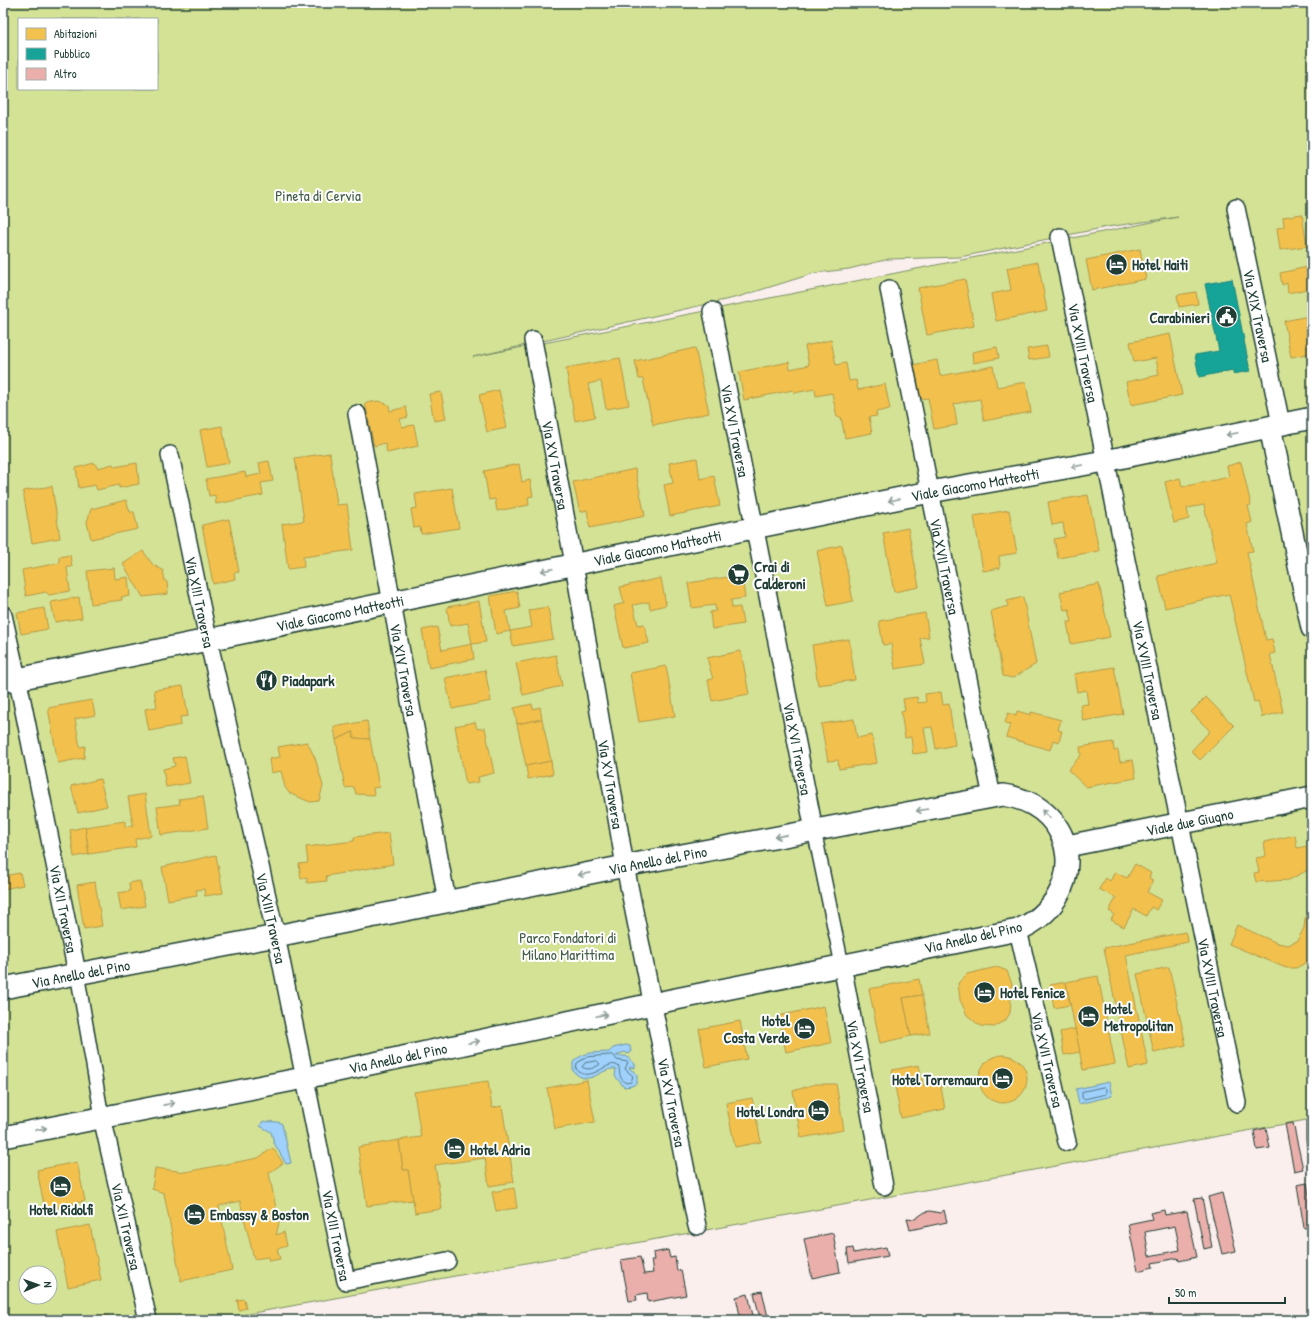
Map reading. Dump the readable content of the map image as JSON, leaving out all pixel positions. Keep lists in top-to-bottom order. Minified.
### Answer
{"streets":{"street":["Via XIX Traversa","Via XVIII Traversa","Via XVI Traversa","Via XV Traversa","Viale Giacomo Matteotti","Via XVII Traversa","Via XIII Traversa","Via XIV Traversa","Viale due Giugno","Via Anello del Pino","Via XII Traversa"]},"crossings":[["Via XIX Traversa","Viale Giacomo Matteotti"],["Via XVIII Traversa","Viale Giacomo Matteotti"],["Via XVIII Traversa","Viale due Giugno"],["Via XVI Traversa","Viale Giacomo Matteotti"],["Via XVI Traversa","Via Anello del Pino"],["Via XV Traversa","Viale Giacomo Matteotti"],["Via XV Traversa","Via Anello del Pino"],["Viale Giacomo Matteotti","Via XVII Traversa"],["Viale Giacomo Matteotti","Via XIII Traversa"],["Viale Giacomo Matteotti","Via XIV Traversa"],["Viale Giacomo Matteotti","Via XII Traversa"],["Via XVII Traversa","Via Anello del Pino"],["Via XIII Traversa","Via Anello del Pino"],["Via XIV Traversa","Via Anello del Pino"],["Viale due Giugno","Via Anello del Pino"],["Via Anello del Pino","Via XII Traversa"]],"one_way":["Viale Giacomo Matteotti"],"parks":["Pineta di Cervia","Parco Fondatori di Milano Marittima"],"places":{"hotel":["Hotel Haiti","Hotel Fenice","Hotel Metropolitan","Hotel Costa Verde","Hotel Torremaura","Hotel Londra","Hotel Adria","Hotel Ridolfi","Embassy & Boston"],"public building":["Carabinieri"],"supermarket":["Crai di Calderoni"],"restaurant":["Piadapark"]},"legend":["Abitazioni","Pubblico","Altro"],"scale_bar":"50 m","north":"right"}
